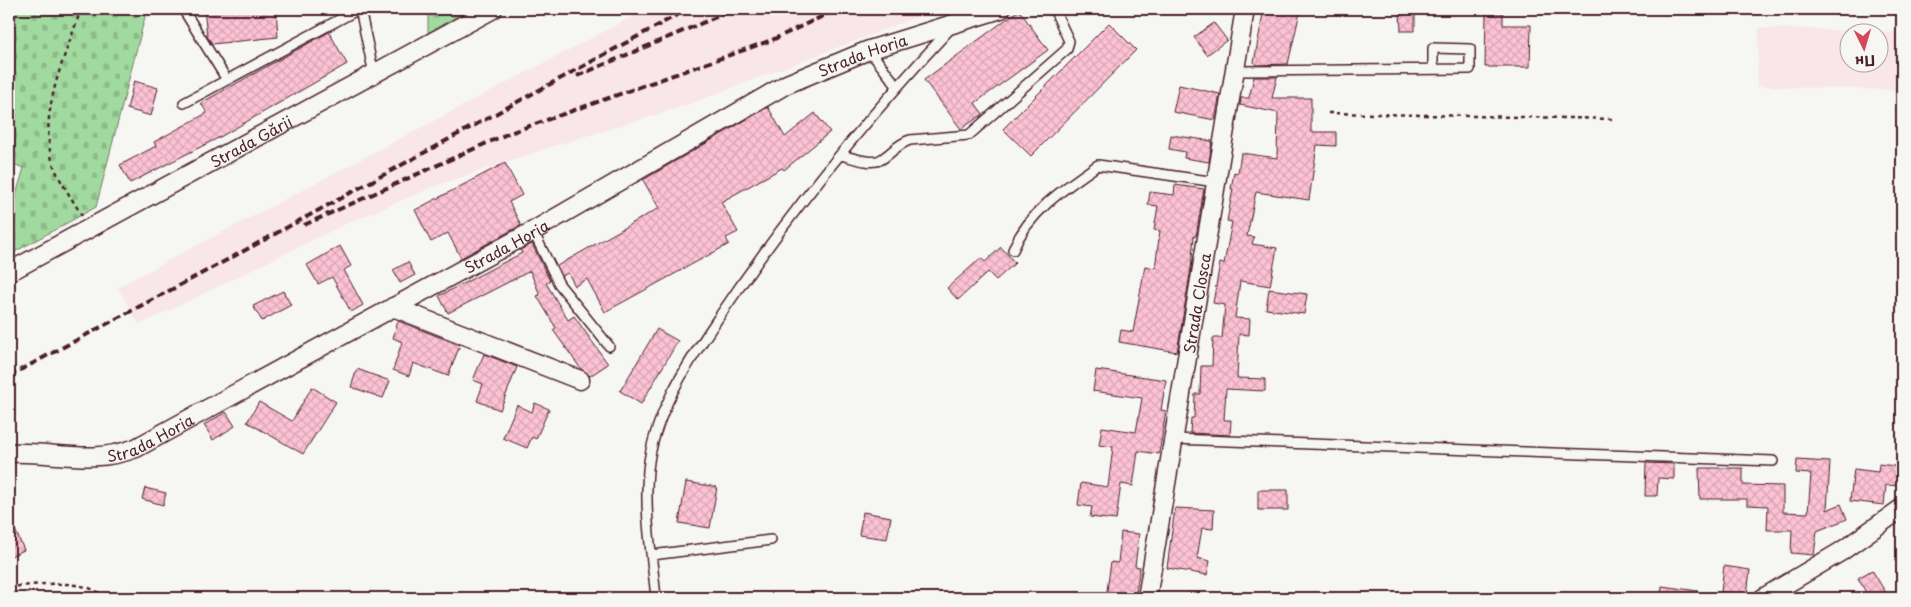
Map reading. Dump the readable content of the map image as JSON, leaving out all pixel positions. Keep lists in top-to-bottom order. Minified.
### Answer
{"streets":{"street":["Strada Horia","Strada Gării","Strada Cloșca"]},"north":"bottom"}
